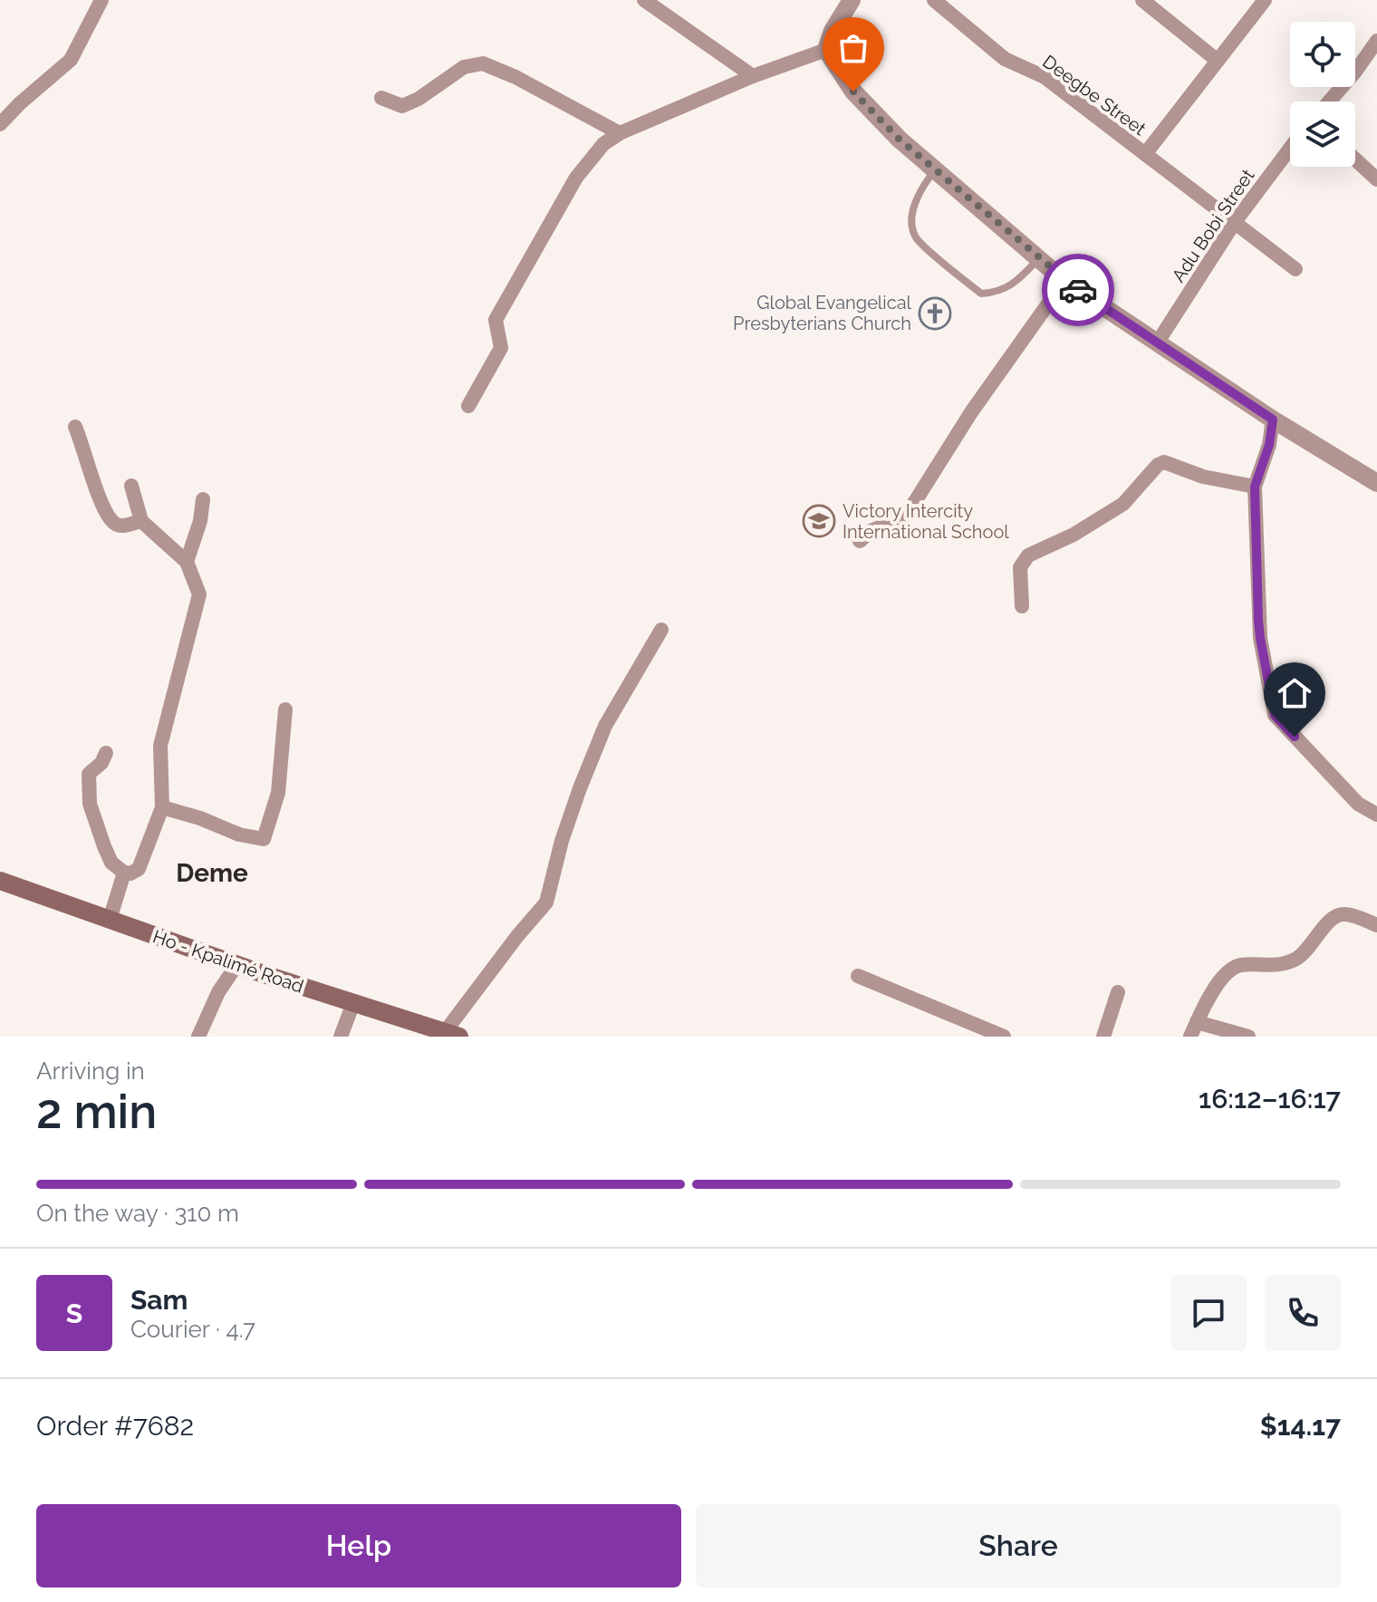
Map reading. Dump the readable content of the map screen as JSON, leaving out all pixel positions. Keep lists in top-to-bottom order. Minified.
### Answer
{"streets":{"main road":["Ho - Kpalimé Road"],"street":["Deegbe Street","Adu Bobi Street"]},"crossings":[["Deegbe Street","Adu Bobi Street"]],"districts":["Deme"],"places":{"church":["Global Evangelical Presbyterians Church"],"school or university":["Victory Intercity International School"]},"page":{"heading":["2 min","Arriving in","16:12–16:17"],"panel":["Sam","Courier · 4.7","Order #7682","$14.17"],"bar":"On the way · 310 m","round":"S","buttons":["Help","Share"]}}
